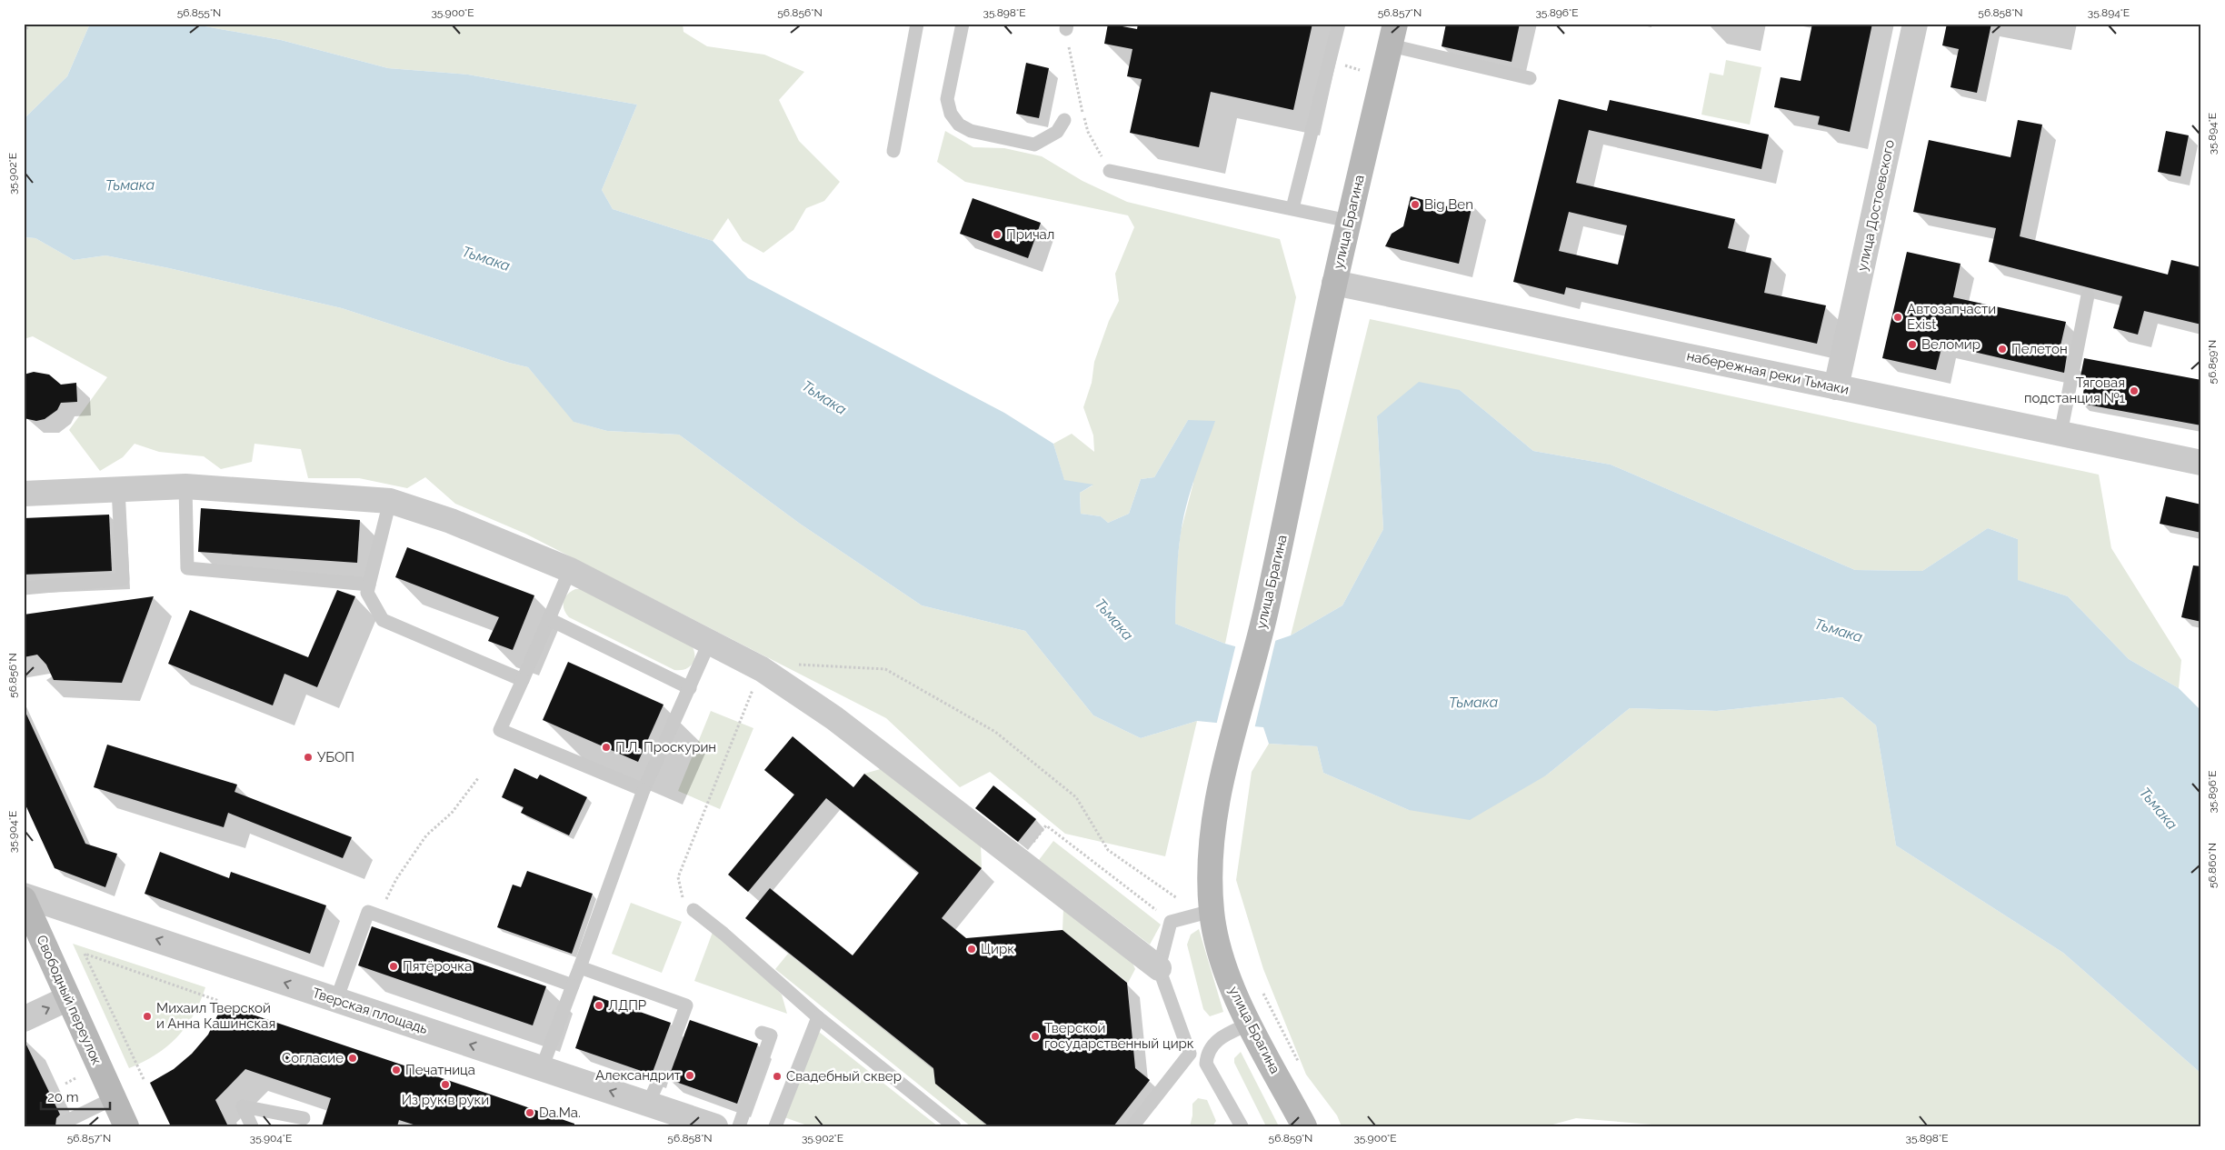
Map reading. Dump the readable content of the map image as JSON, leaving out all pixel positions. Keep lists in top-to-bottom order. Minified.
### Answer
{"streets":{"street":["улица Достоевского","улица Брагина","набережная реки Тьмаки","Свободный переулок","Тверская площадь"]},"crossings":[["улица Достоевского","набережная реки Тьмаки"],["улица Брагина","набережная реки Тьмаки"]],"one_way":["Тверская площадь"],"water":["Тьмака"],"places":["Big Ben","Причал","Автозапчасти Exist","Веломир","Пелетон","Тяговая подстанция №1","П.Л. Проскурин","УБОП","Цирк","Пятёрочка","ЛДПР","Михаил Тверской и Анна Кашинская","Тверской государственный цирк","Согласие","Печатница","Александрит","Свадебный сквер","Из рук в руки","Da.Ma."],"scale_bar":"20 m","coordinates":["56.855°N","35.900°E","56.856°N","35.898°E","56.857°N","35.896°E","56.858°N","35.894°E","35.902°E","56.859°N","35.904°E","56.860°N"]}
